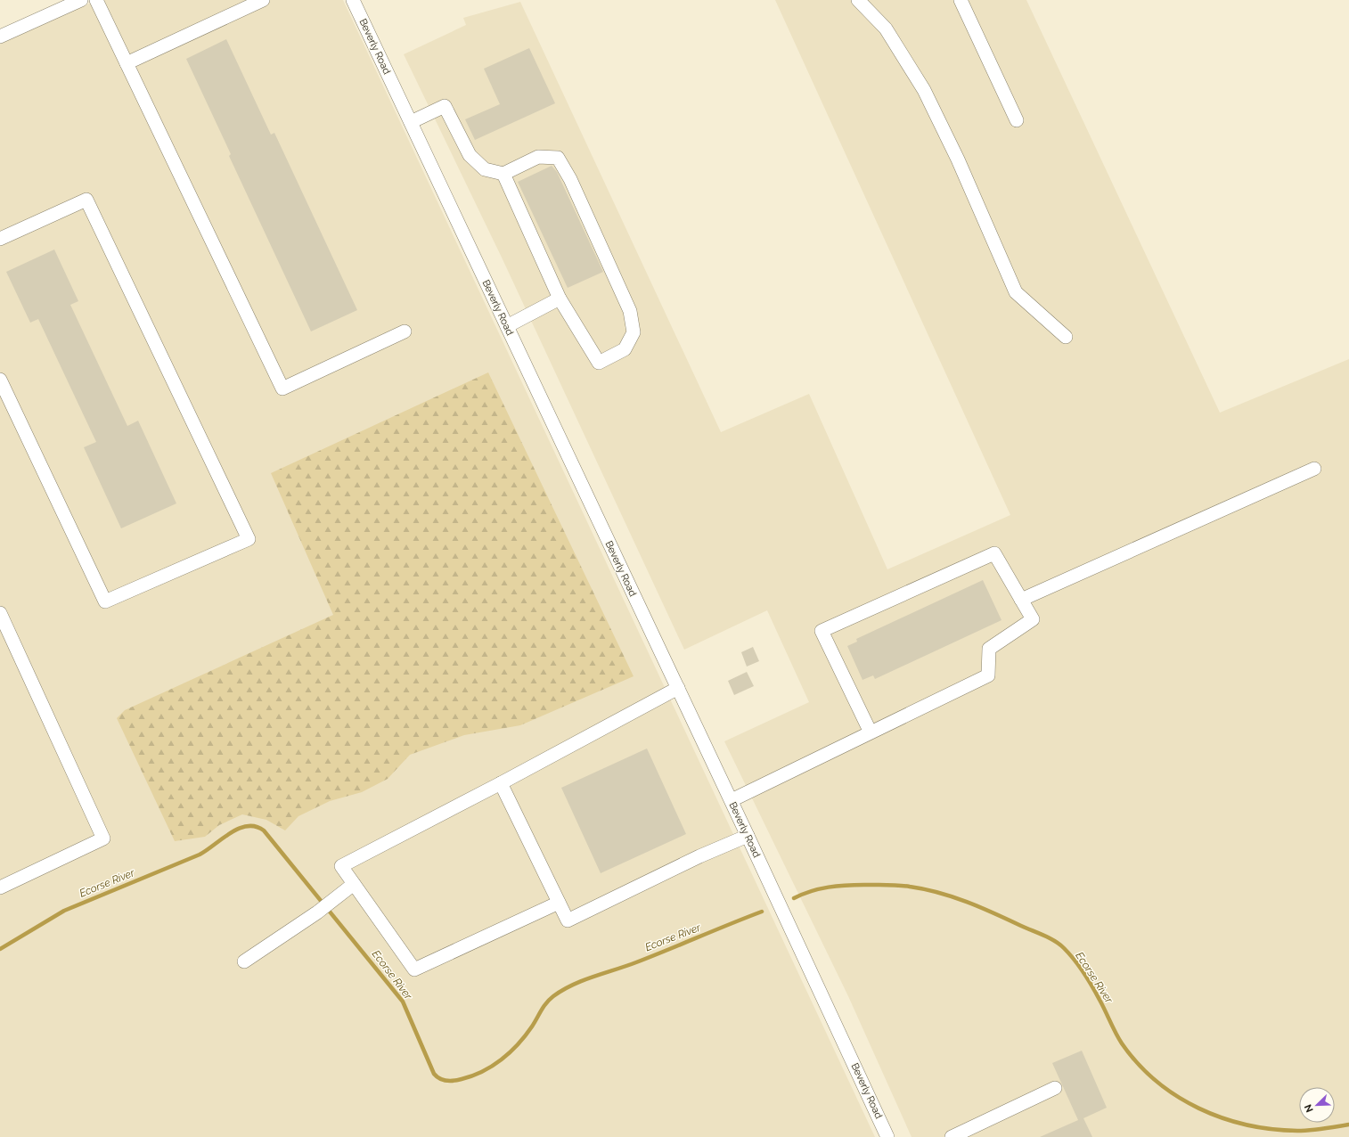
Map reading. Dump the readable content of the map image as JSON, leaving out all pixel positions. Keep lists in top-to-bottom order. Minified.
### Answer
{"streets":{"street":["Beverly Road"]},"water":["Ecorse River"],"north":"bottom left"}
